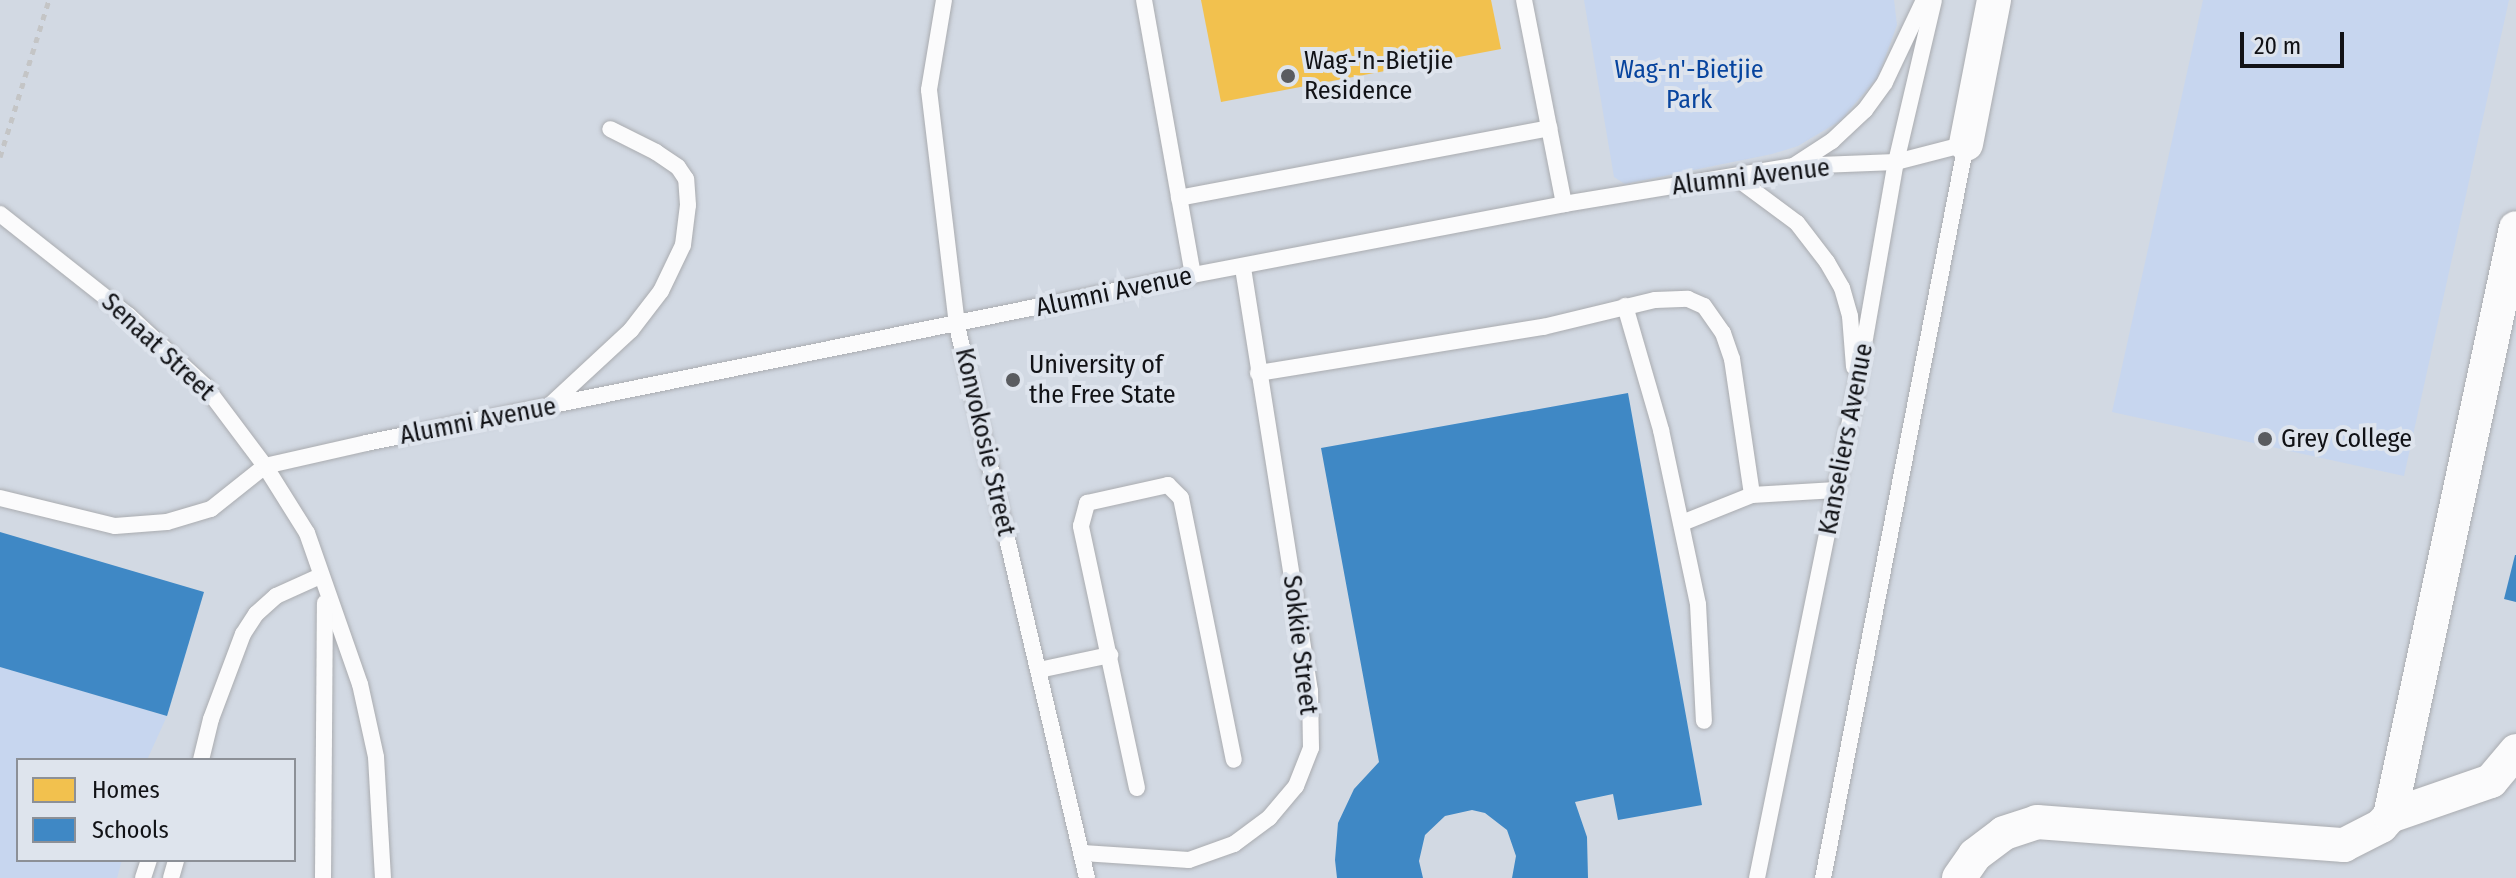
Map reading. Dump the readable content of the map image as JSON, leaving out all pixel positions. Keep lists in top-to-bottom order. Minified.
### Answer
{"streets":{"lane":["Alumni Avenue","Senaat Street","Kanseliers Avenue","Konvokosie Street","Sokkie Street"]},"crossings":[["Alumni Avenue","Senaat Street"],["Alumni Avenue","Kanseliers Avenue"],["Alumni Avenue","Konvokosie Street"],["Alumni Avenue","Sokkie Street"],["Konvokosie Street","Sokkie Street"]],"parks":["Wag-n'-Bietjie Park"],"places":["Wag-'n-Bietjie Residence","University of the Free State","Grey College"],"legend":["Homes","Schools"],"scale_bar":"20 m"}
